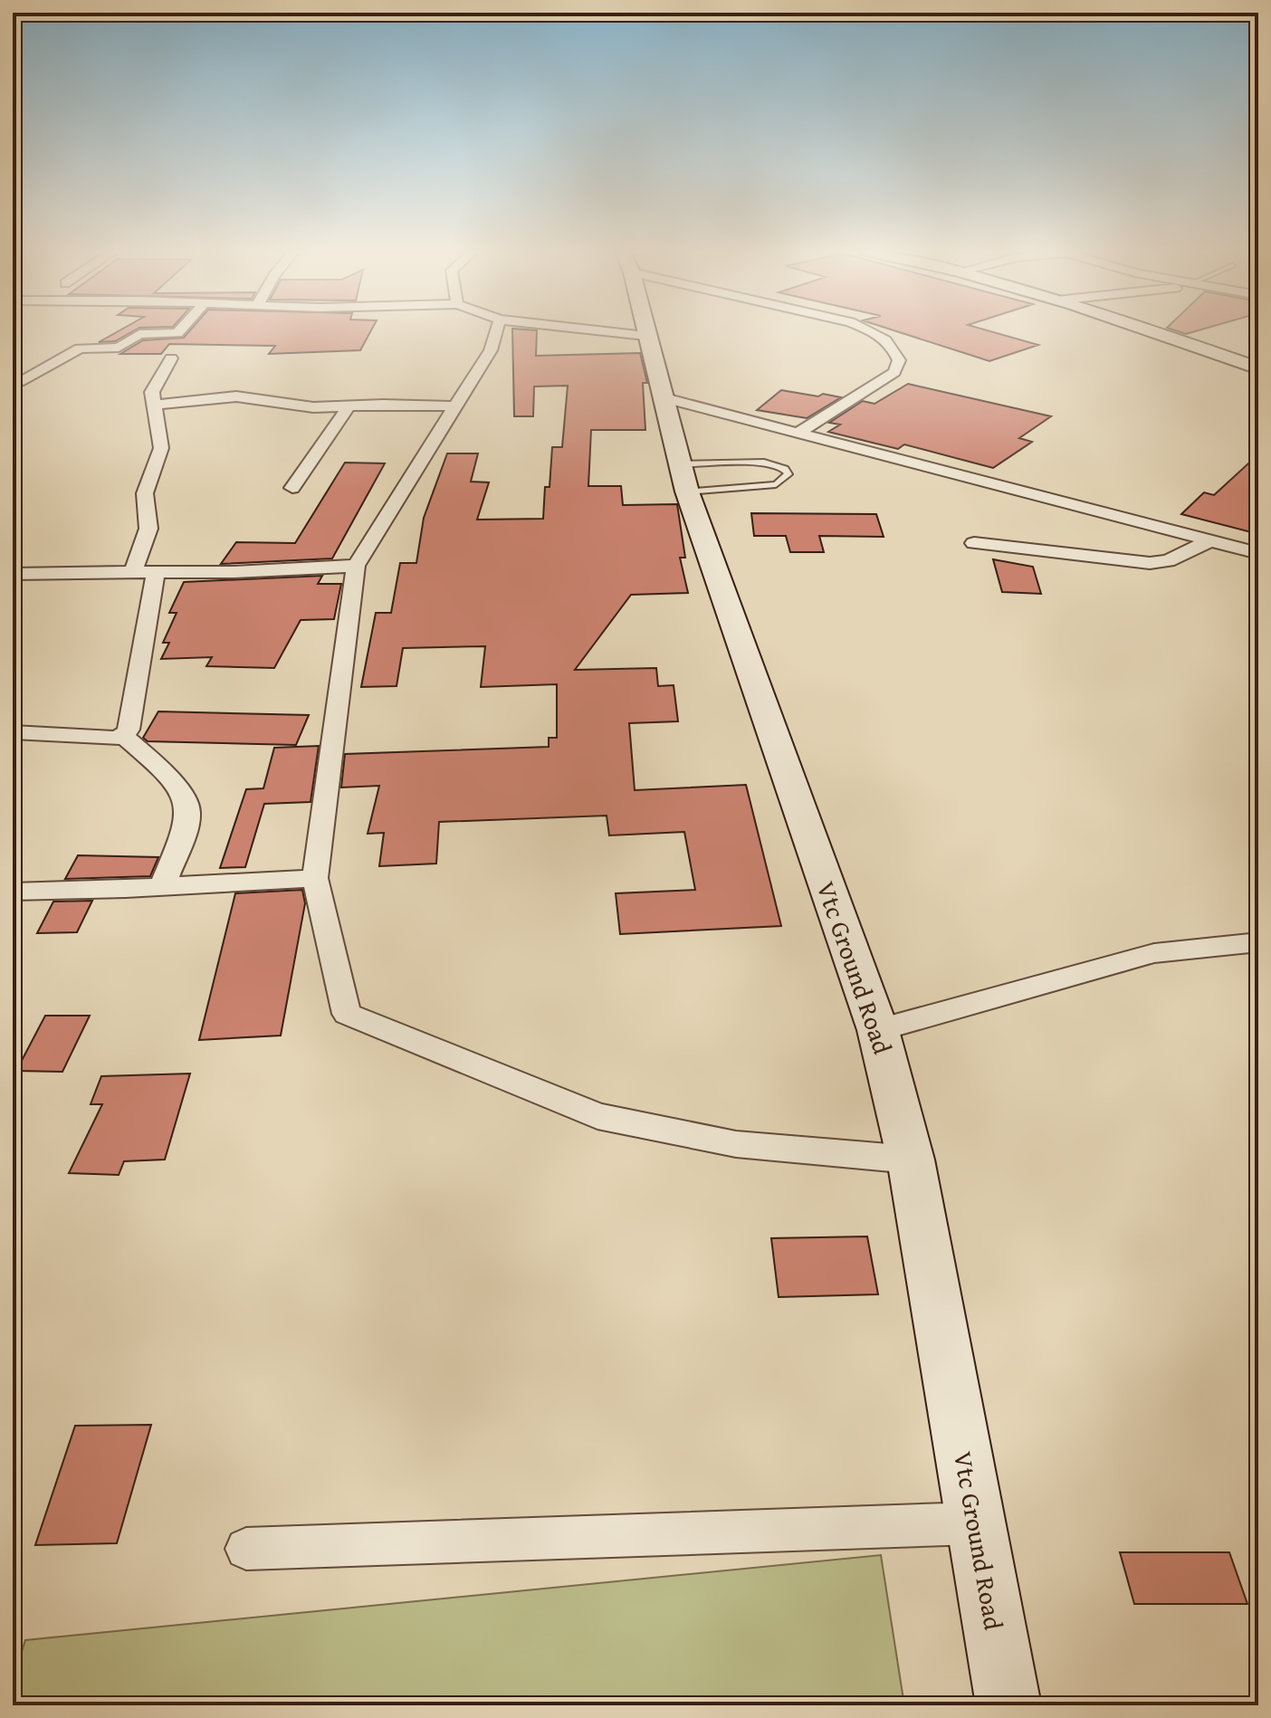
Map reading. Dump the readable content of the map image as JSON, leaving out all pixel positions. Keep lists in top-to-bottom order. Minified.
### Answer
{"streets":{"street":["Vtc Ground Road"]}}
